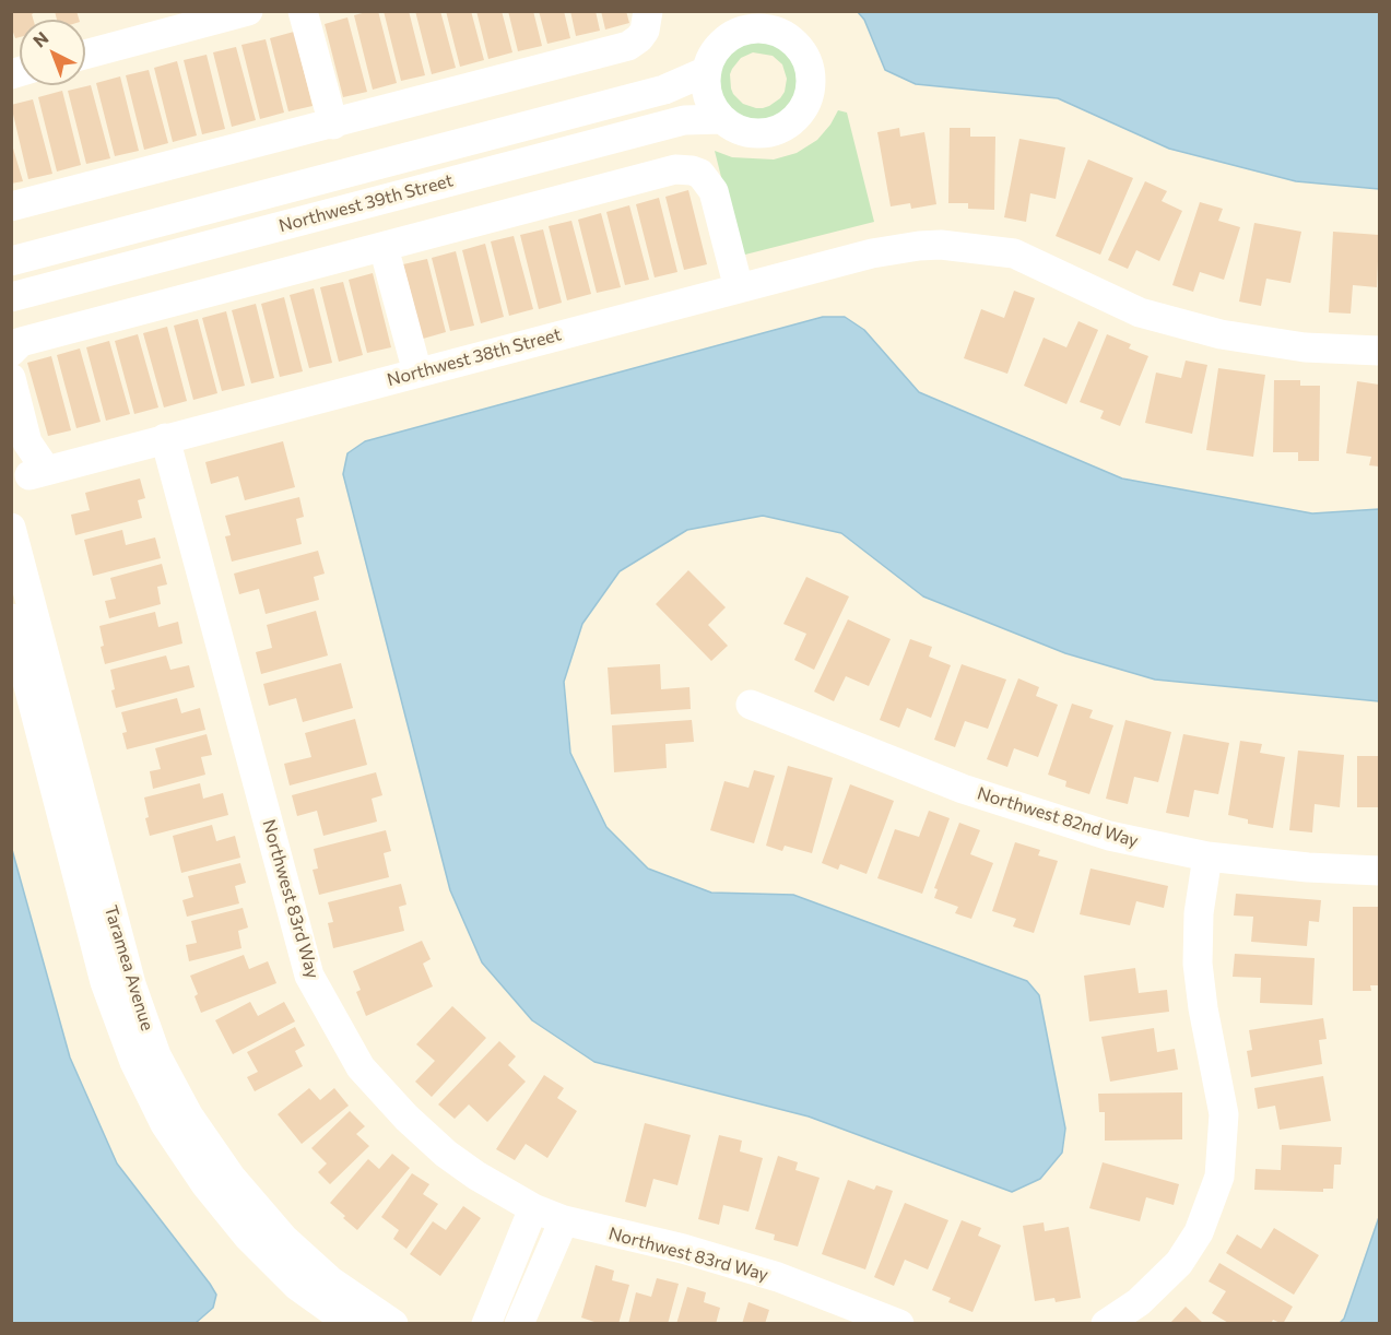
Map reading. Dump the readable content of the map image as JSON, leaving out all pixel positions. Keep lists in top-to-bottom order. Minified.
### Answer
{"streets":{"street":["Northwest 39th Street","Northwest 38th Street","Northwest 82nd Way","Northwest 83rd Way","Taramea Avenue"]},"crossings":[["Northwest 38th Street","Northwest 83rd Way"]],"north":"top left"}
